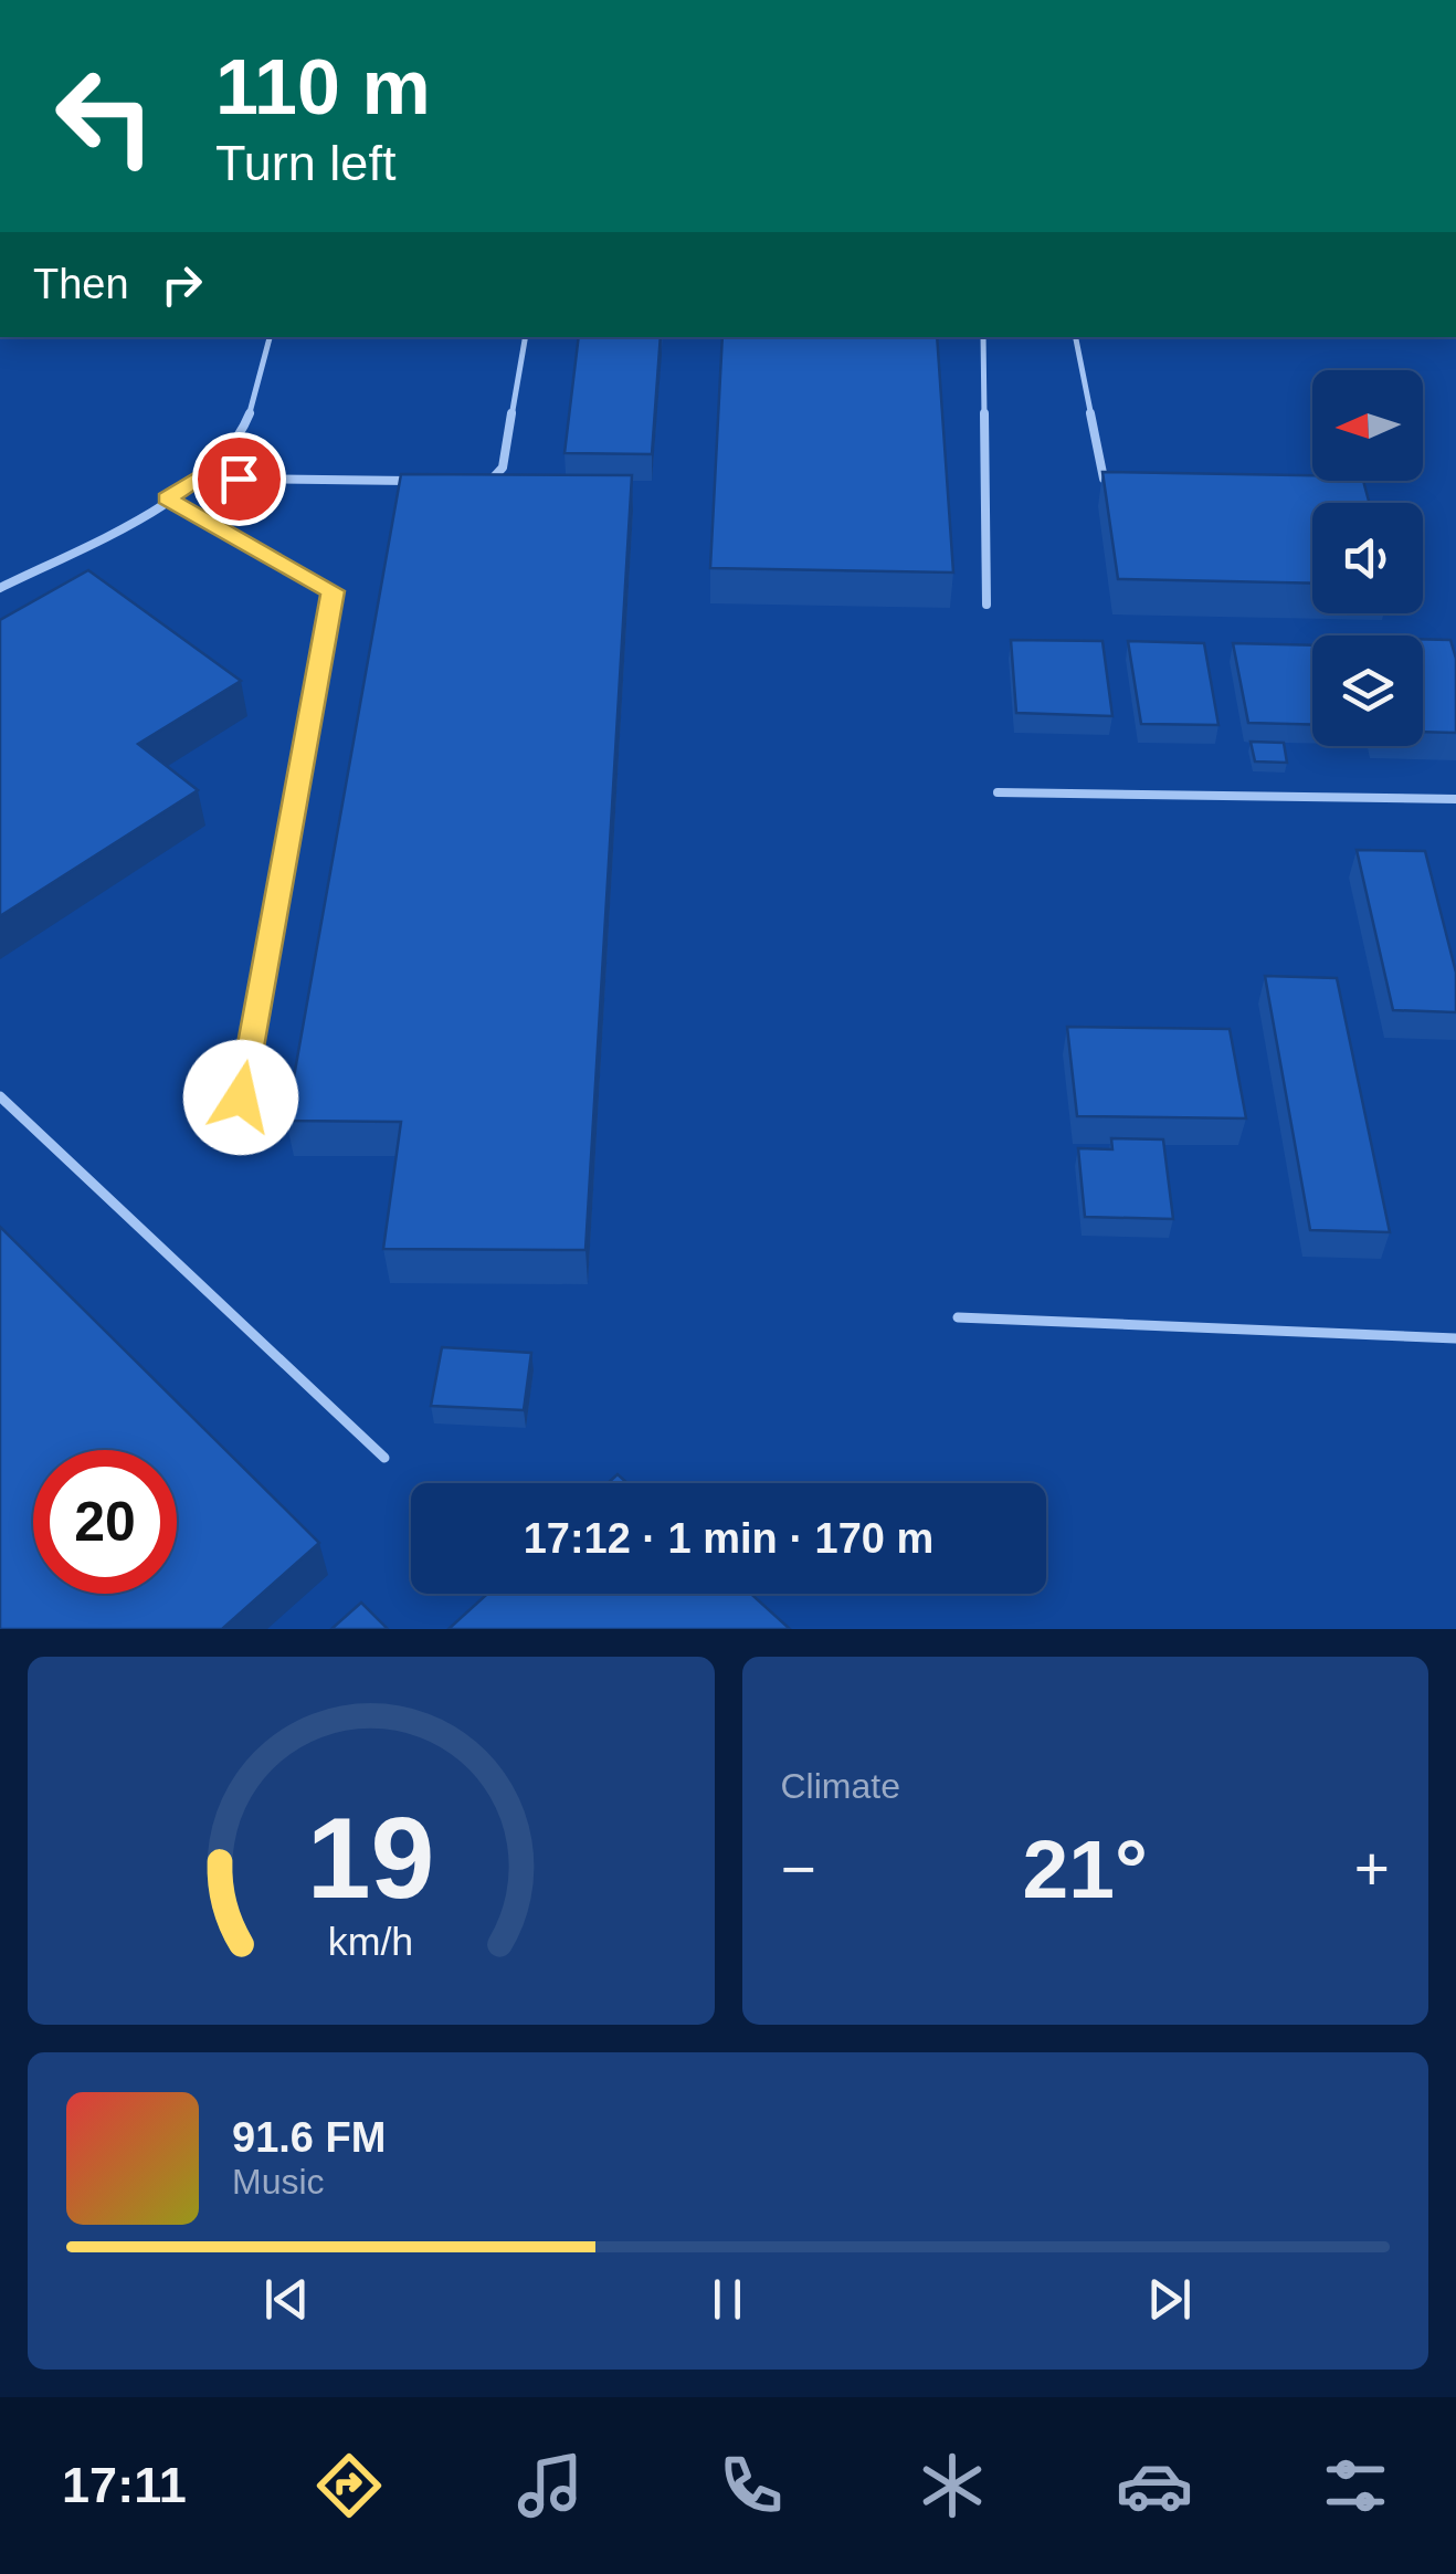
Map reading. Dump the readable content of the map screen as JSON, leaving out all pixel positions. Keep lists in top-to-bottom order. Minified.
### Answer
{"north":"left","page":{"turn":["110 m","Turn left"],"then":"Then","limit":"20","trip":"17:12 · 1 min · 170 m","tile":"Climate","heat":["−","21°","+"],"song":["91.6 FM","Music"],"tabs":"17:11","gauge":["19","km/h"]}}
